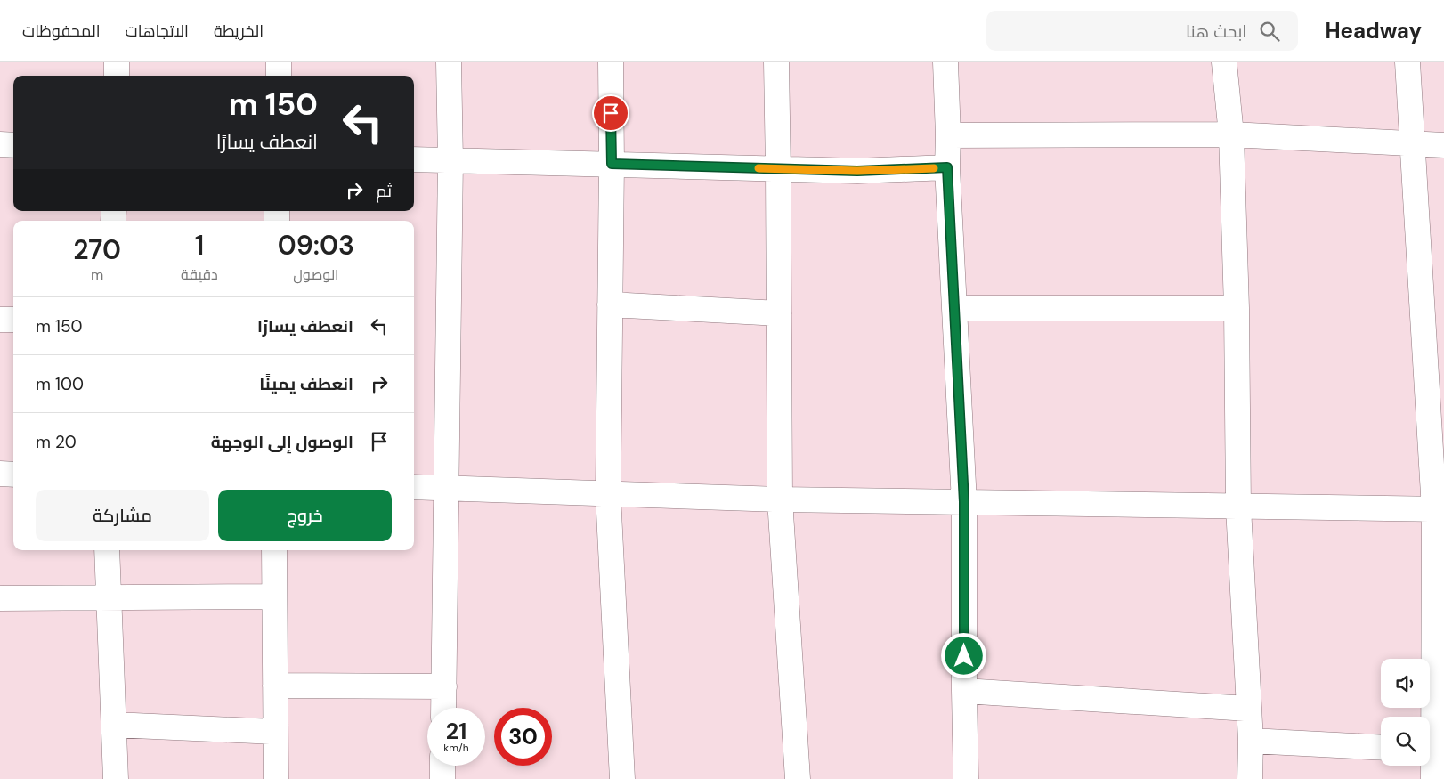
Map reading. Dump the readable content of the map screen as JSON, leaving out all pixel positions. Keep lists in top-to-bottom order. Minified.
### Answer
{"page":{"header":"Headway","search":"ابحث هنا","nav":["الخريطة","الاتجاهات","المحفوظات"],"turn":["150 m","انعطف يسارًا"],"then":"ثم","eta":["09:03","الوصول","1","دقيقة","270","m"],"list":[{"name":"انعطف يسارًا","value":"150 m"},{"name":"انعطف يمينًا","value":"100 m"},{"name":"الوصول إلى الوجهة","value":"20 m"}],"buttons":["خروج","مشاركة"],"speed":"21 km/h","limit":"30"}}
